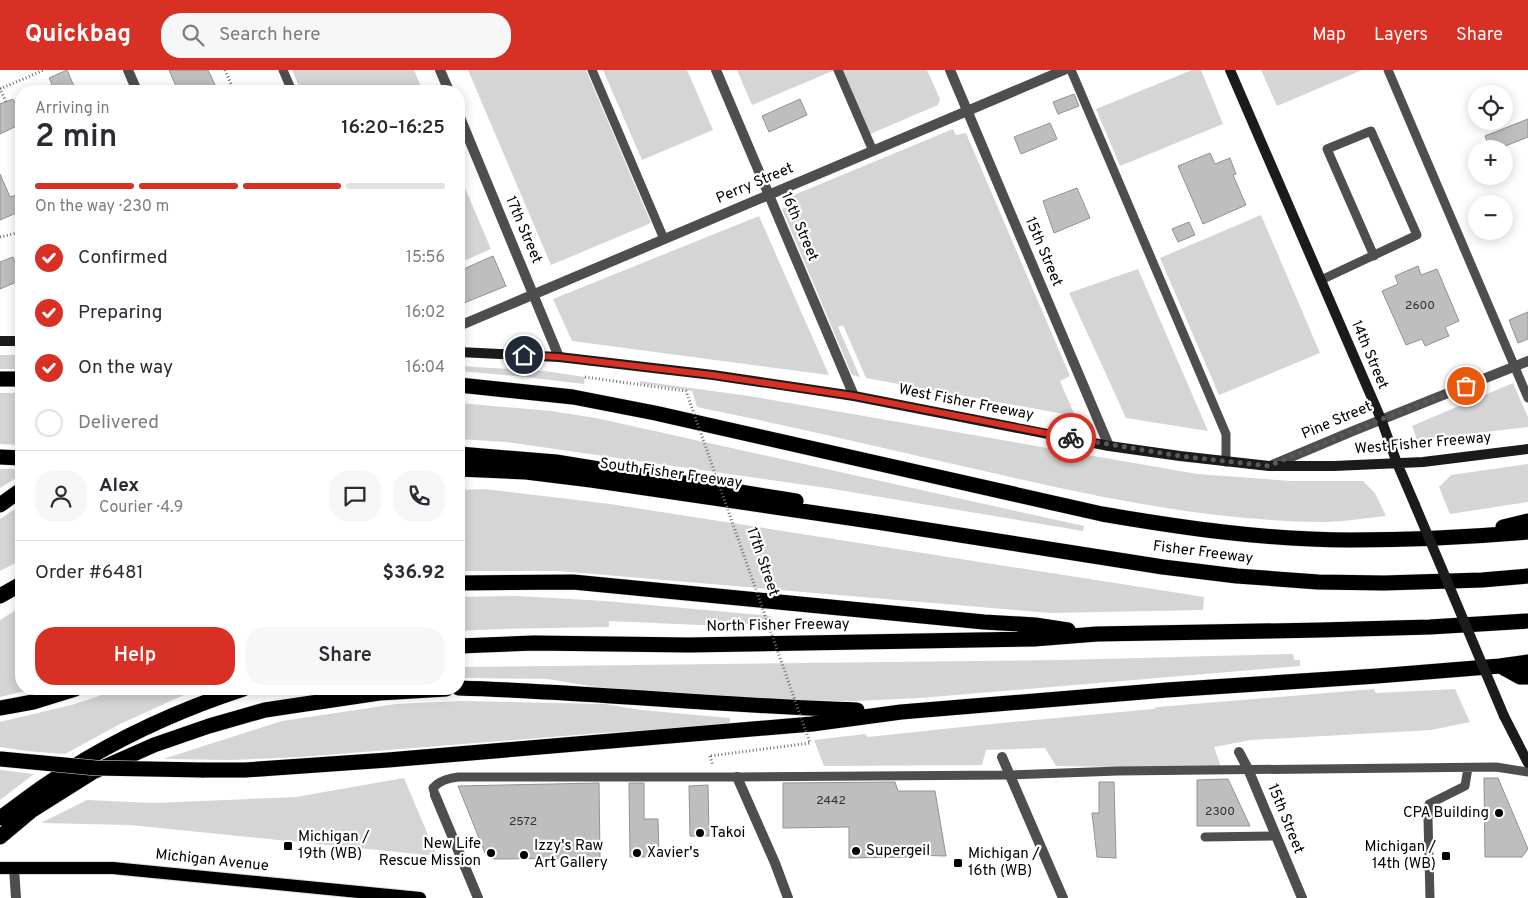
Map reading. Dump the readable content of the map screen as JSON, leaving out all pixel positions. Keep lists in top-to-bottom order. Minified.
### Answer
{"streets":{"highway":["South Fisher Freeway","Fisher Freeway","North Fisher Freeway"],"main road":["Michigan Avenue"],"street":["Perry Street","16th Street","17th Street","15th Street","14th Street","West Fisher Freeway","Pine Street"]},"crossings":[["Perry Street","16th Street"],["Perry Street","17th Street"],["Perry Street","15th Street"],["16th Street","West Fisher Freeway"],["17th Street","West Fisher Freeway"],["15th Street","West Fisher Freeway"],["14th Street","West Fisher Freeway"],["14th Street","Pine Street"],["West Fisher Freeway","Pine Street"],["South Fisher Freeway","Fisher Freeway"]],"places":{"other":["CPA Building","Takoi","Supergeil","New Life Rescue Mission","Xavier's","Izzy's Raw Art Gallery"],"transit":["Michigan / 19th (WB)","Michigan / 14th (WB)","Michigan / 16th (WB)"]},"house_numbers":["2600","2442","2300","2572"],"page":{"header":"Quickbag","search":"Search here","nav":["Map","Layers","Share"],"map_buttons":["+","−"],"heading":["2 min","Arriving in","16:20–16:25"],"panel":["Alex","Courier · 4.9","Order #6481","$36.92"],"bar":"On the way · 230 m","list":[["Confirmed","15:56"],["Preparing","16:02"],["On the way","16:04"],"Delivered"],"buttons":["Help","Share"]}}
